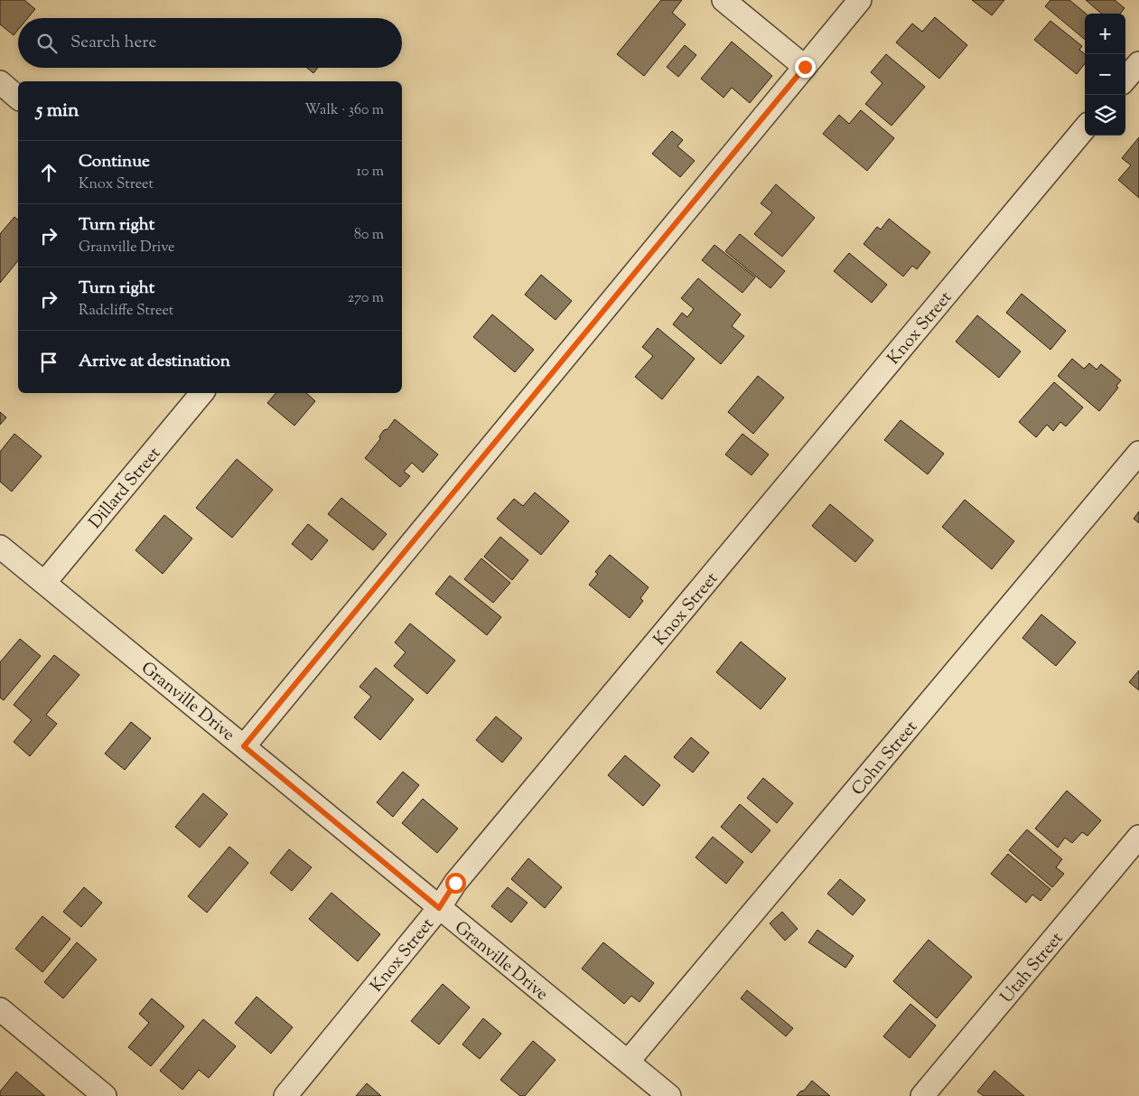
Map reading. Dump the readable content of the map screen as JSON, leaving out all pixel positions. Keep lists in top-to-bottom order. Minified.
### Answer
{"streets":{"street":["Knox Street","Dillard Street","Granville Drive","Cohn Street","Utah Street"]},"crossings":[["Knox Street","Granville Drive"],["Dillard Street","Granville Drive"],["Granville Drive","Cohn Street"]],"page":{"map_buttons":["+","−"],"search":"Search here","heading":["5 min","Walk · 360 m"],"list":[["Continue","Knox Street","10 m"],["Turn right","Granville Drive","80 m"],["Turn right","Radcliffe Street","270 m"],"Arrive at destination"]}}
